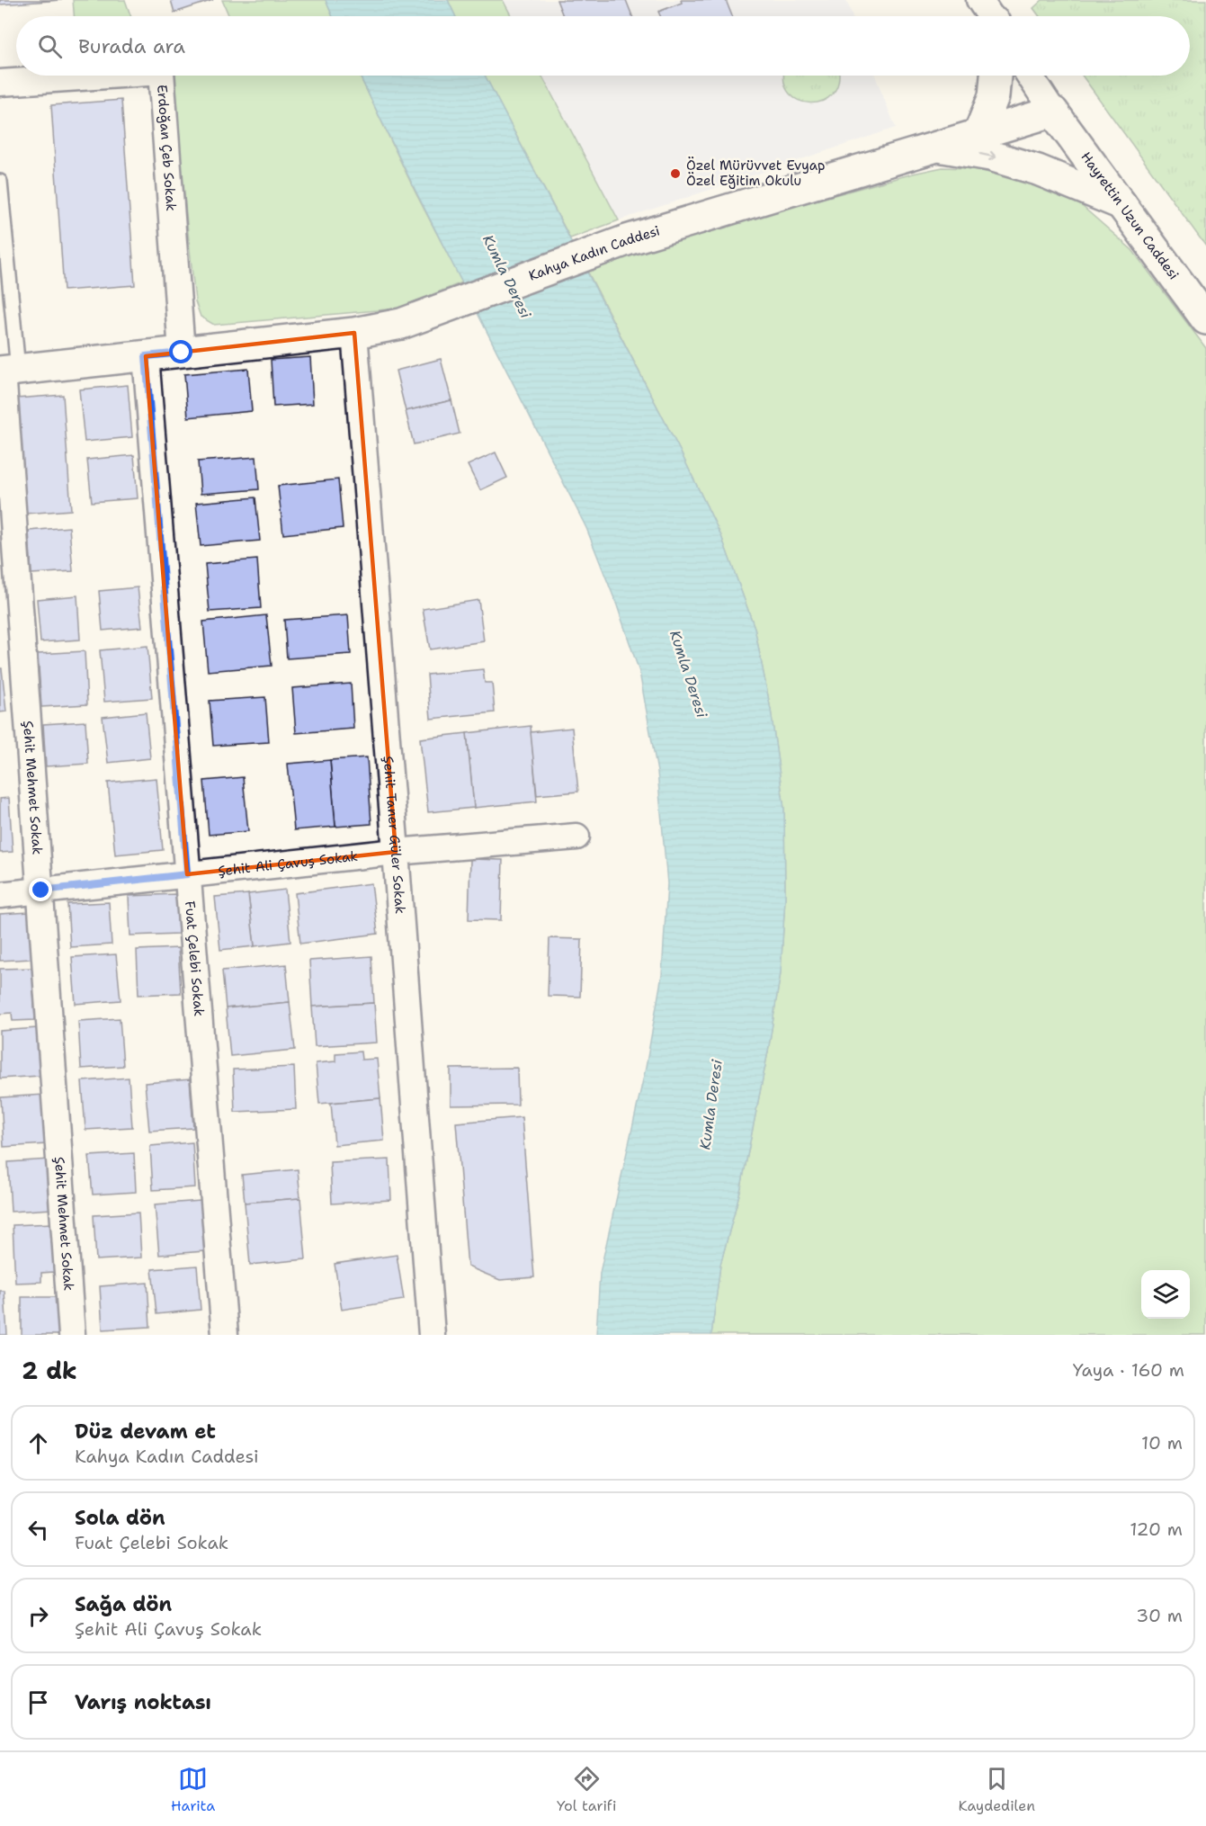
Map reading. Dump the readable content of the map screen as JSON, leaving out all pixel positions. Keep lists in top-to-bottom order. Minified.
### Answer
{"streets":{"street":["Erdoğan Çeb Sokak","Hayrettin Uzun Caddesi","Kahya Kadın Caddesi","Şehit Mehmet Sokak","Şehit Taner Güler Sokak","Şehit Ali Çavuş Sokak","Fuat Çelebi Sokak"]},"crossings":[["Erdoğan Çeb Sokak","Kahya Kadın Caddesi"],["Hayrettin Uzun Caddesi","Kahya Kadın Caddesi"],["Kahya Kadın Caddesi","Şehit Mehmet Sokak"],["Kahya Kadın Caddesi","Şehit Taner Güler Sokak"],["Kahya Kadın Caddesi","Fuat Çelebi Sokak"],["Şehit Mehmet Sokak","Şehit Ali Çavuş Sokak"],["Şehit Taner Güler Sokak","Şehit Ali Çavuş Sokak"],["Şehit Ali Çavuş Sokak","Fuat Çelebi Sokak"]],"water":["Kumla Deresi"],"places":["Özel Mürüvvet Evyap Özel Eğitim Okulu"],"page":{"search":"Burada ara","heading":["2 dk","Yaya · 160 m"],"list":[["Düz devam et","Kahya Kadın Caddesi","10 m"],["Sola dön","Fuat Çelebi Sokak","120 m"],["Sağa dön","Şehit Ali Çavuş Sokak","30 m"],"Varış noktası"],"nav":["Harita","Yol tarifi","Kaydedilen"]}}
